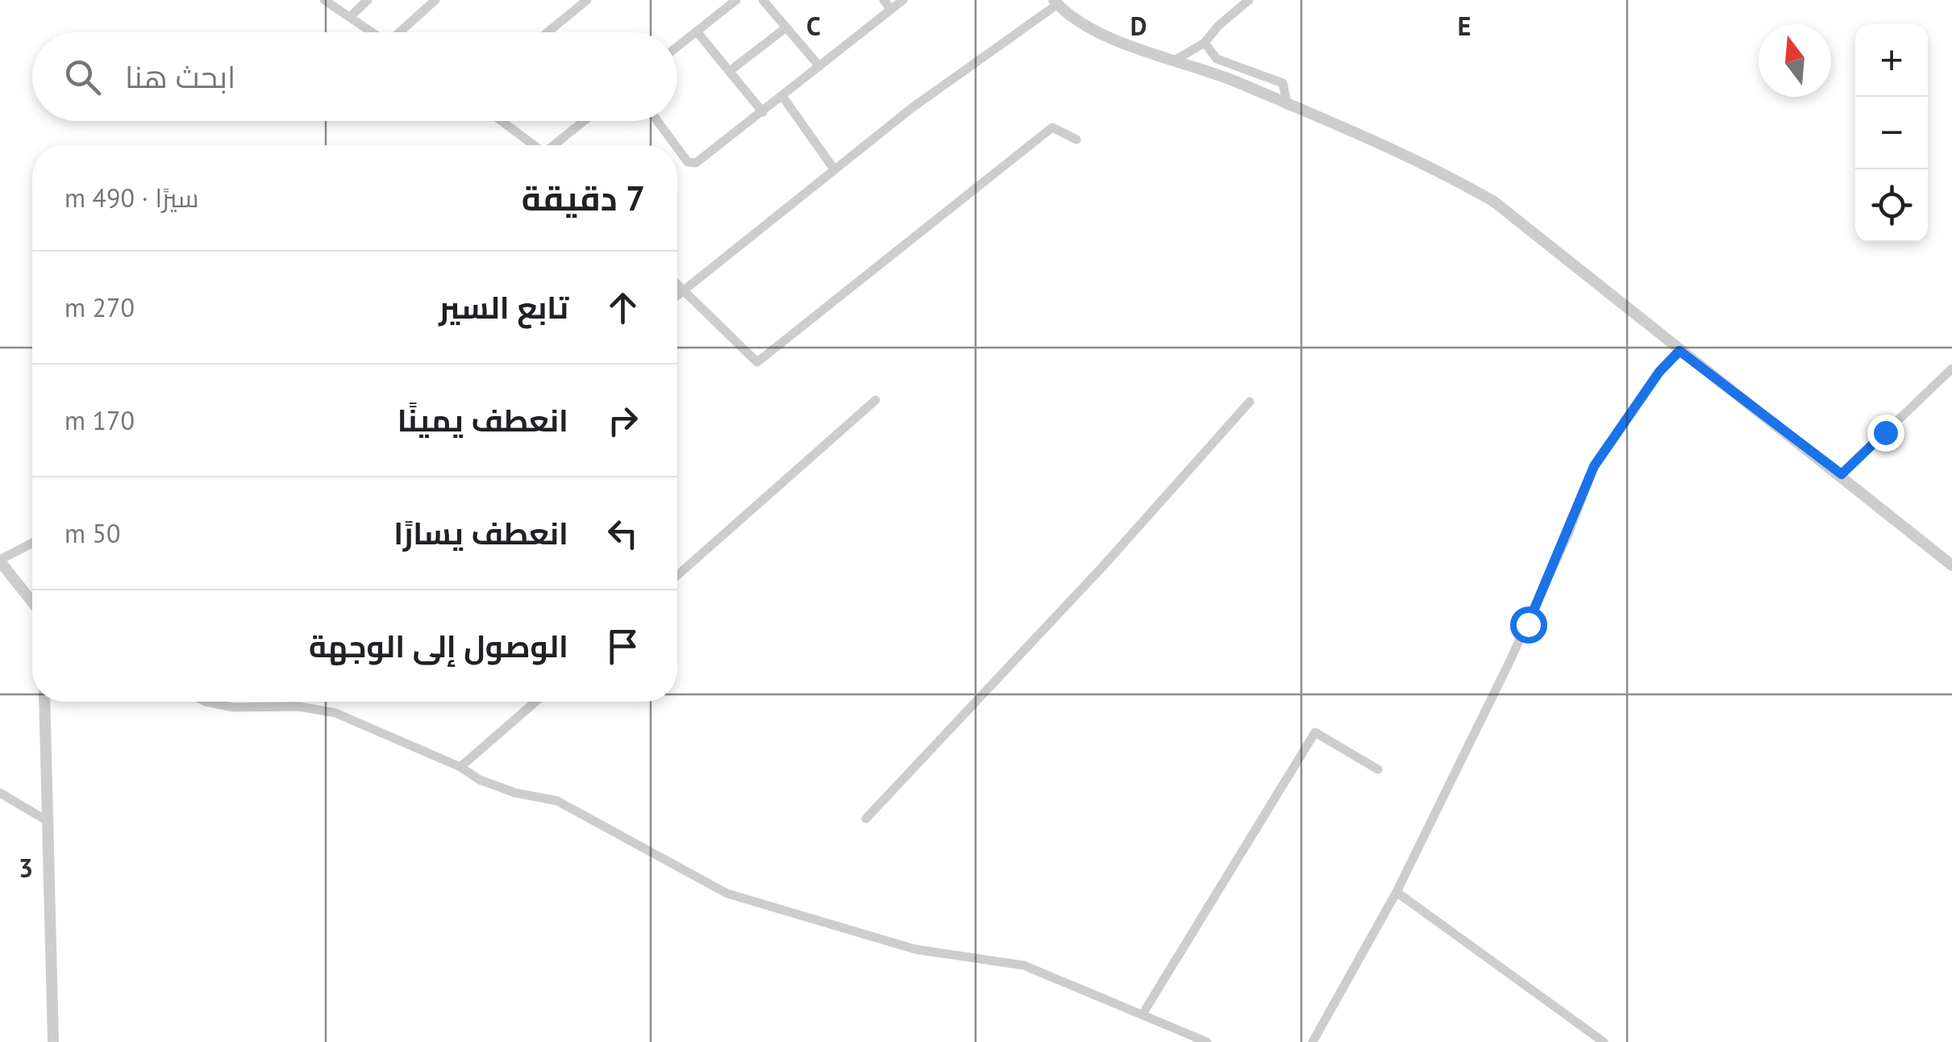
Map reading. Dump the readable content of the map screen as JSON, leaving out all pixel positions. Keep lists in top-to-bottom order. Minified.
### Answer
{"north":"top","page":{"map_buttons":["+","−"],"search":"ابحث هنا","heading":["7 دقيقة","سيرًا · 490 m"],"list":[["تابع السير","270 m"],["انعطف يمينًا","170 m"],["انعطف يسارًا","50 m"],"الوصول إلى الوجهة"]},"grid":{"columns":["C","D","E"],"rows":["3"]}}
